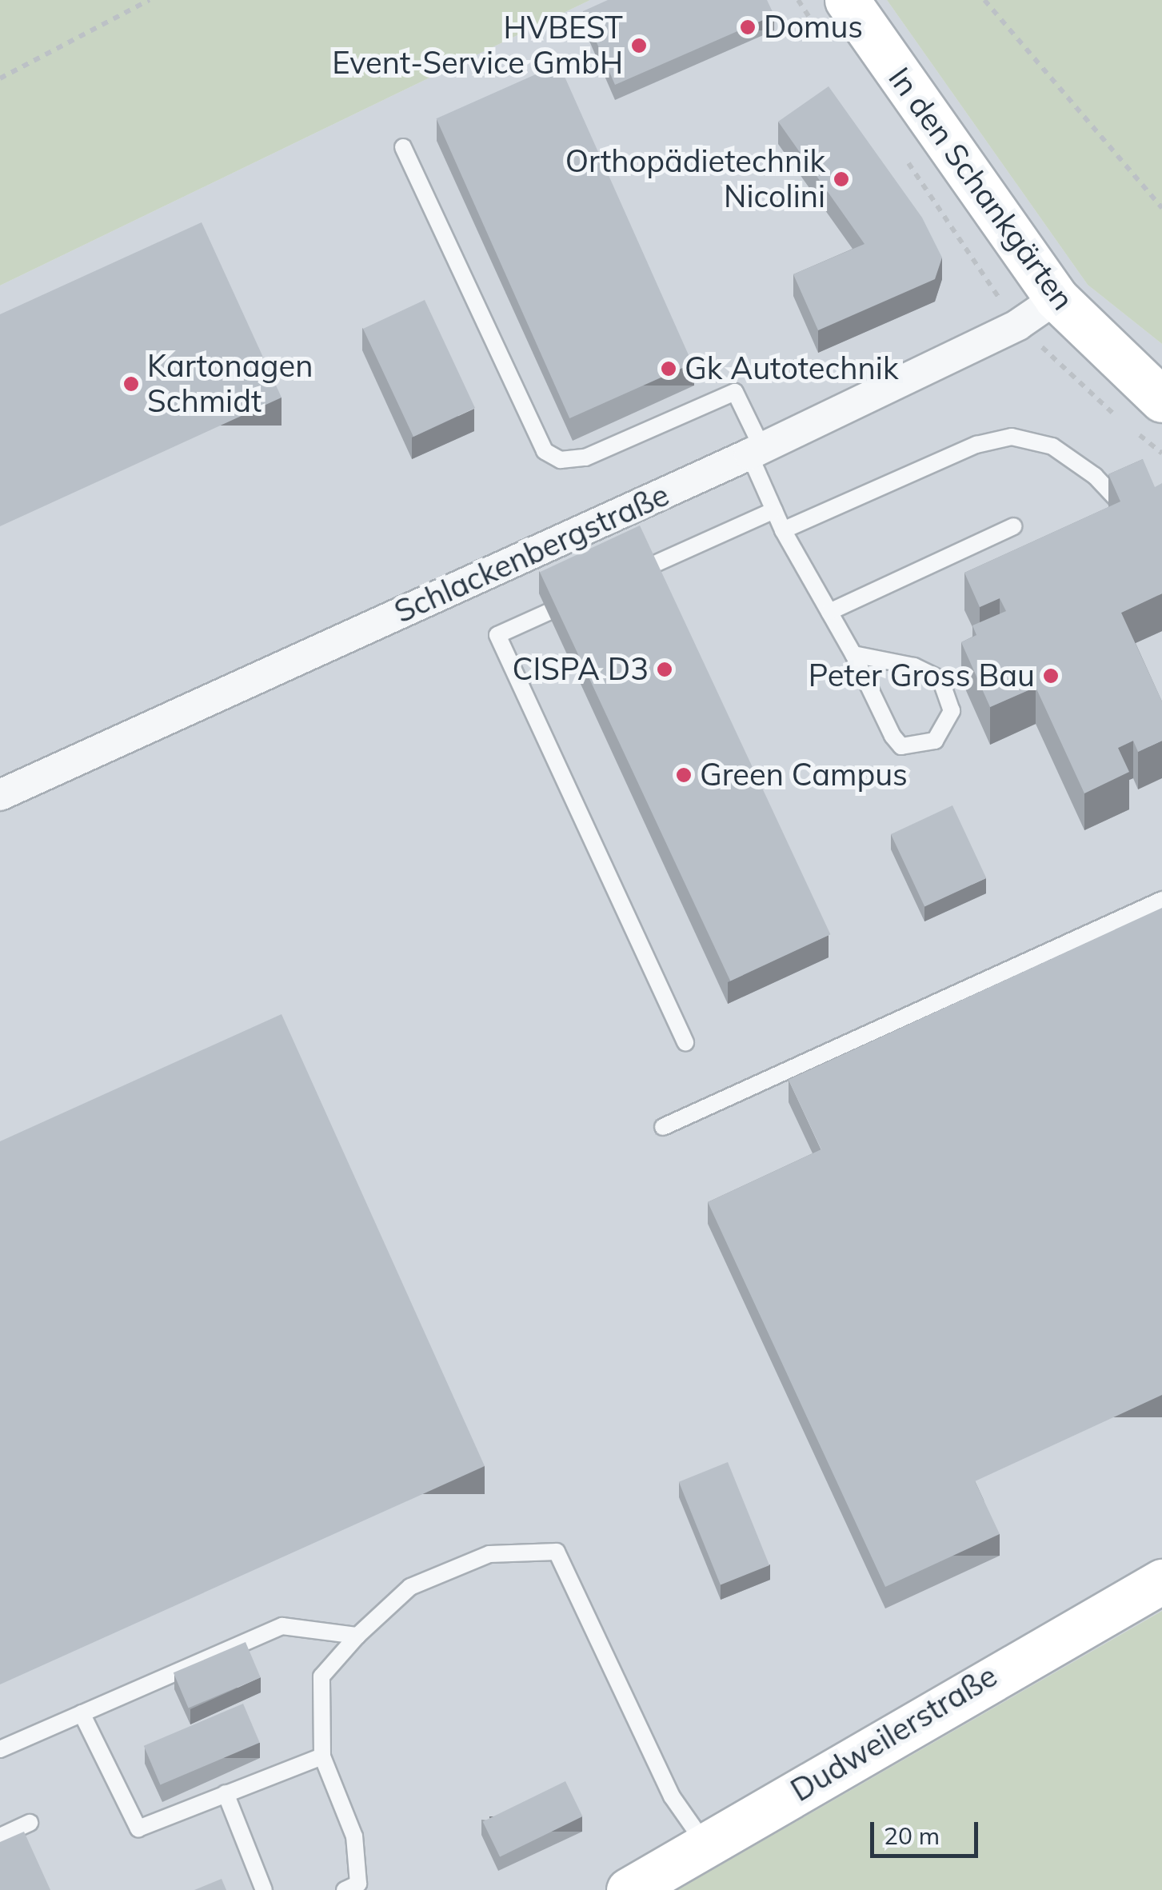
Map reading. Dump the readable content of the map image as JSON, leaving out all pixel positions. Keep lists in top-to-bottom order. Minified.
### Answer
{"streets":{"main road":["In den Schankgärten","Dudweilerstraße"],"street":["Schlackenbergstraße"]},"crossings":[["In den Schankgärten","Schlackenbergstraße"]],"places":["Domus","HVBEST Event-Service GmbH","Orthopädietechnik Nicolini","Gk Autotechnik","Kartonagen Schmidt","CISPA D3","Peter Gross Bau","Green Campus"],"scale_bar":"20 m"}
